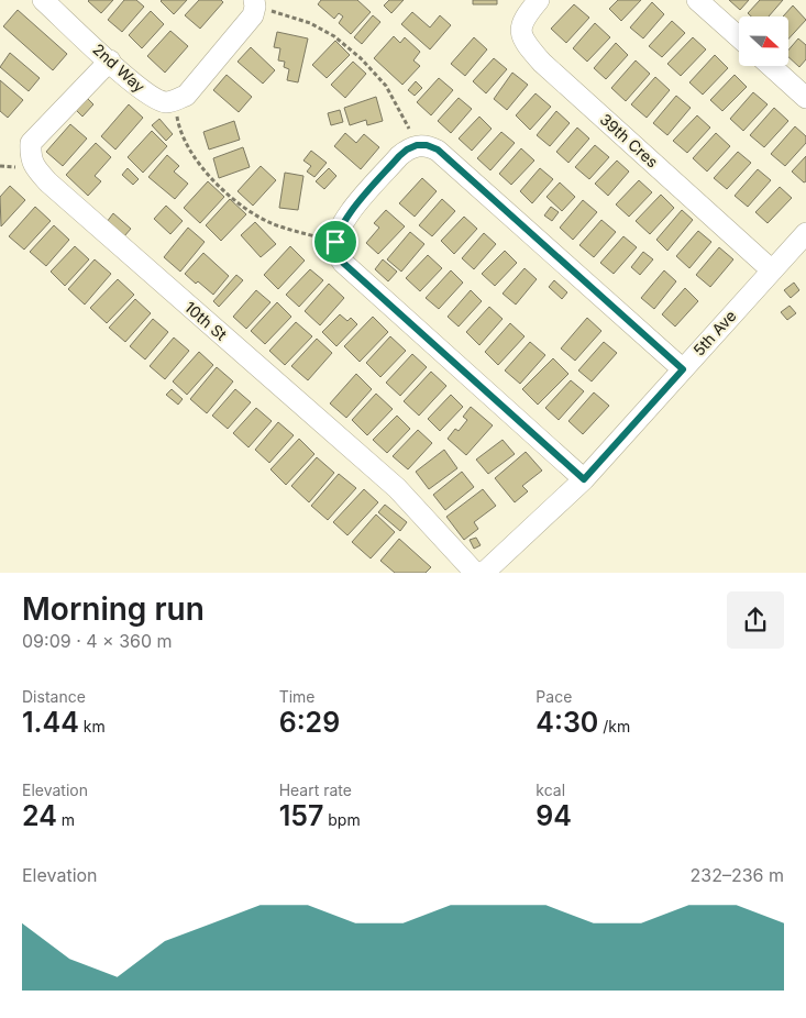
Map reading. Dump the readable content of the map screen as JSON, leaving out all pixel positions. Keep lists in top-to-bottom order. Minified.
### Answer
{"streets":{"street":["2nd Way","39th Cres","10th St","5th Ave"]},"crossings":[["2nd Way","10th St"],["39th Cres","5th Ave"]],"north":"right","page":{"heading":["Morning run","09:09 · 4 × 360 m"],"stats":[["Distance","1.44 km"],["Time","6:29"],["Pace","4:30 /km"],["Elevation","24 m"],["Heart rate","157 bpm"],["kcal","94"]],"chart":["Elevation","232–236 m"]}}
